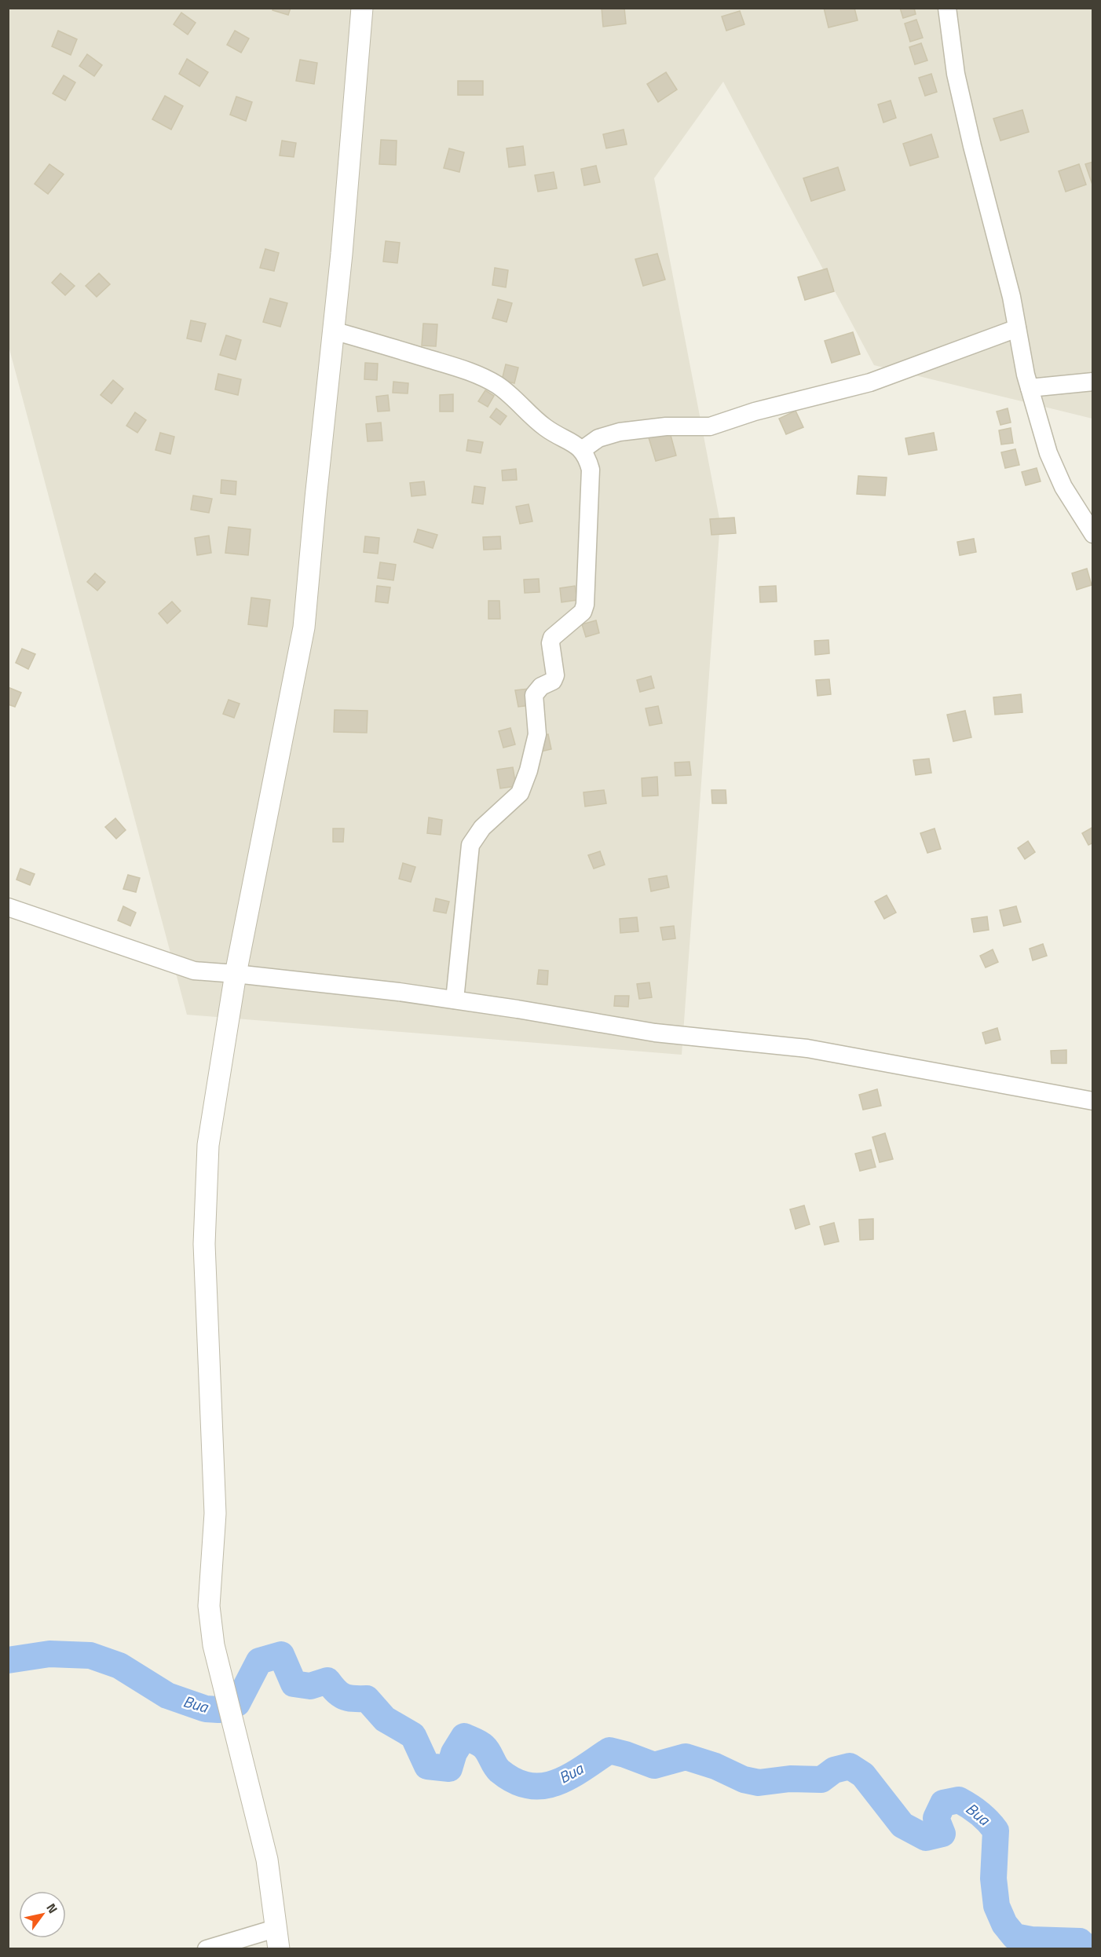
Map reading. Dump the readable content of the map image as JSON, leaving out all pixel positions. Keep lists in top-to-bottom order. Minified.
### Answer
{"water":["Bua"],"north":"top right"}
